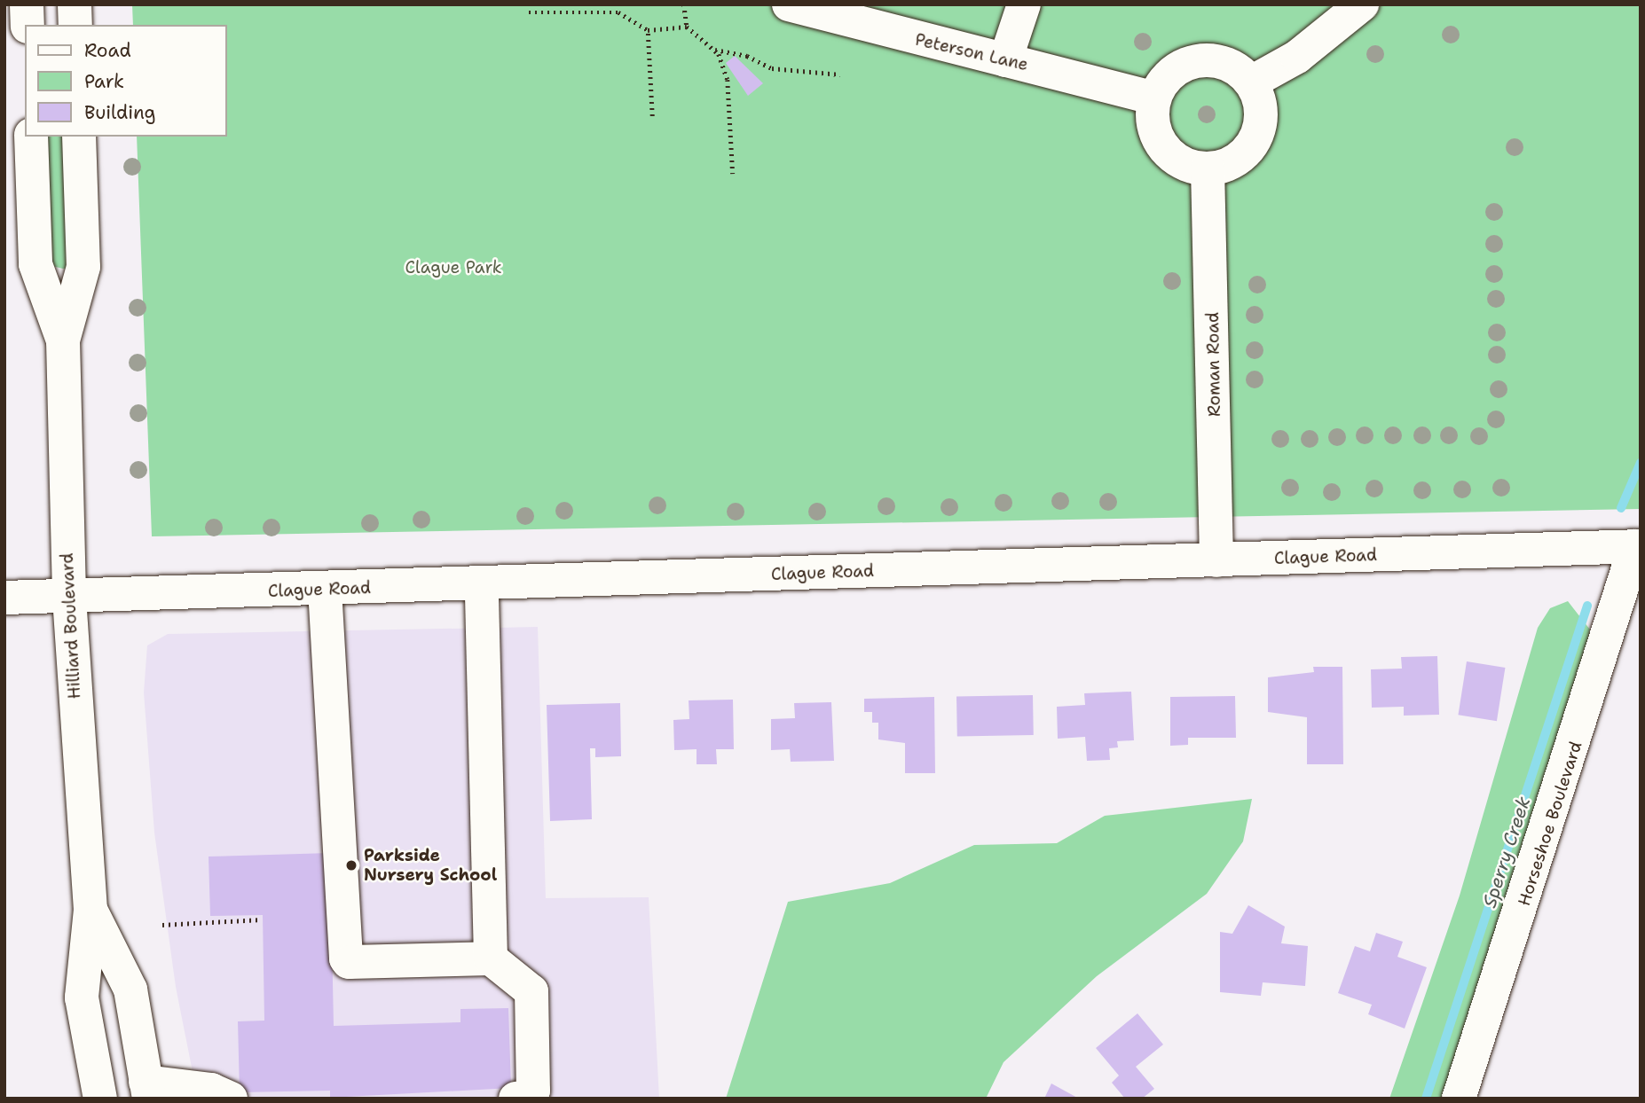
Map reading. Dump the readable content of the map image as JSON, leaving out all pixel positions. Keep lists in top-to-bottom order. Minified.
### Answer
{"streets":{"main road":["Peterson Lane","Roman Road","Clague Road","Hilliard Boulevard","Horseshoe Boulevard"]},"crossings":[["Peterson Lane","Roman Road"],["Roman Road","Clague Road"],["Clague Road","Hilliard Boulevard"],["Clague Road","Horseshoe Boulevard"]],"water":["Sperry Creek"],"parks":["Clague Park"],"places":["Parkside Nursery School"],"legend":["Road","Park","Building"]}
